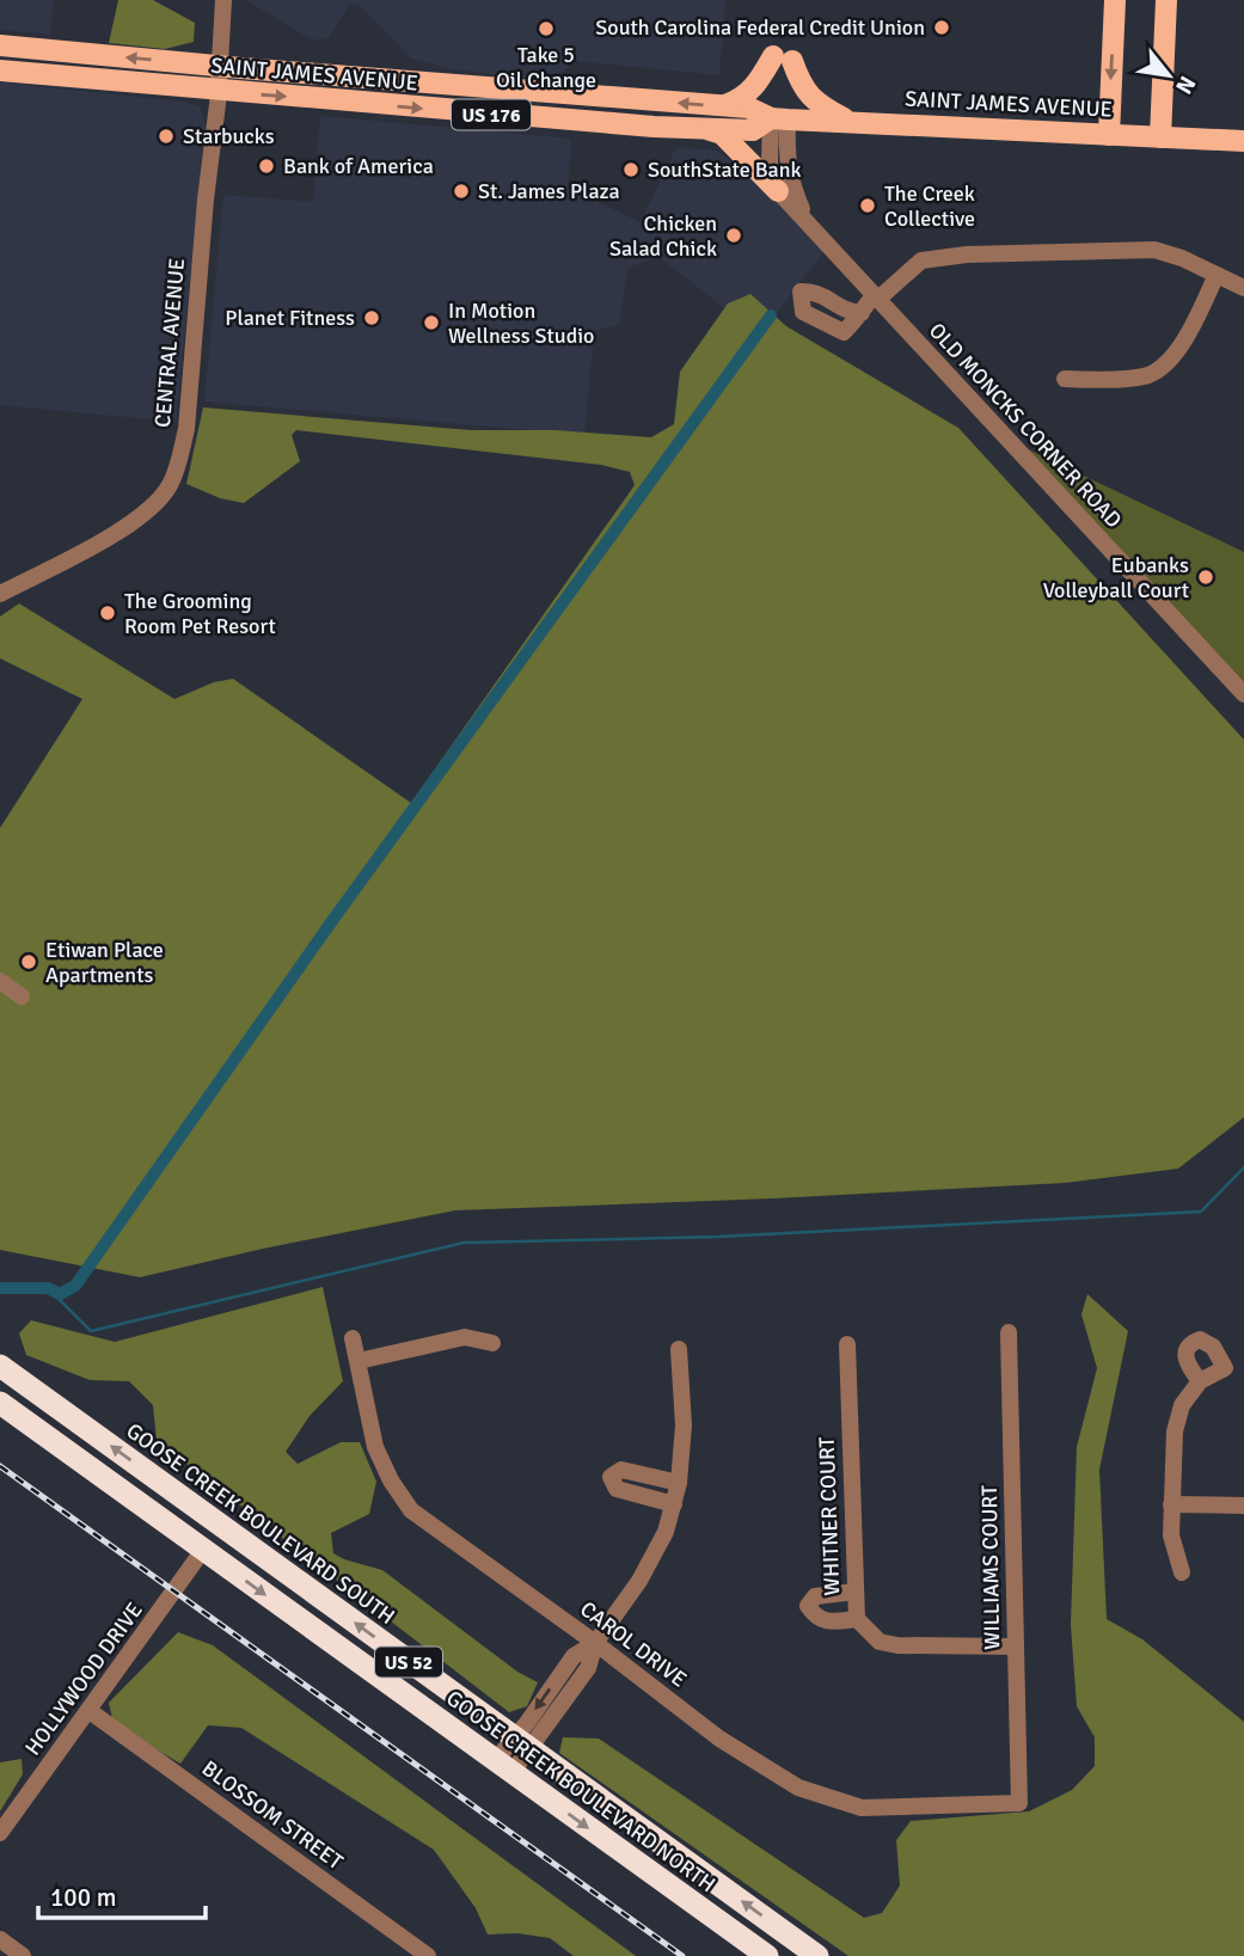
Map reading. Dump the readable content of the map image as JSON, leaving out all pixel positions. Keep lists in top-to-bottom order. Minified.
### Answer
{"streets":{"highway":["GOOSE CREEK BOULEVARD SOUTH","US 52","GOOSE CREEK BOULEVARD NORTH"],"main road":["SAINT JAMES AVENUE","US 176"],"street":["CENTRAL AVENUE","OLD MONCKS CORNER ROAD","WHITNER COURT","WILLIAMS COURT","CAROL DRIVE","HOLLYWOOD DRIVE","BLOSSOM STREET"]},"crossings":[["SAINT JAMES AVENUE","CENTRAL AVENUE"],["WHITNER COURT","WILLIAMS COURT"],["WILLIAMS COURT","CAROL DRIVE"],["HOLLYWOOD DRIVE","GOOSE CREEK BOULEVARD NORTH"],["HOLLYWOOD DRIVE","BLOSSOM STREET"]],"one_way":["GOOSE CREEK BOULEVARD SOUTH","GOOSE CREEK BOULEVARD NORTH"],"places":["South Carolina Federal Credit Union","Take 5 Oil Change","Starbucks","Bank of America","SouthState Bank","St. James Plaza","The Creek Collective","Chicken Salad Chick","Planet Fitness","In Motion Wellness Studio","Eubanks Volleyball Court","The Grooming Room Pet Resort","Etiwan Place Apartments"],"scale_bar":"100 m","north":"bottom right"}
